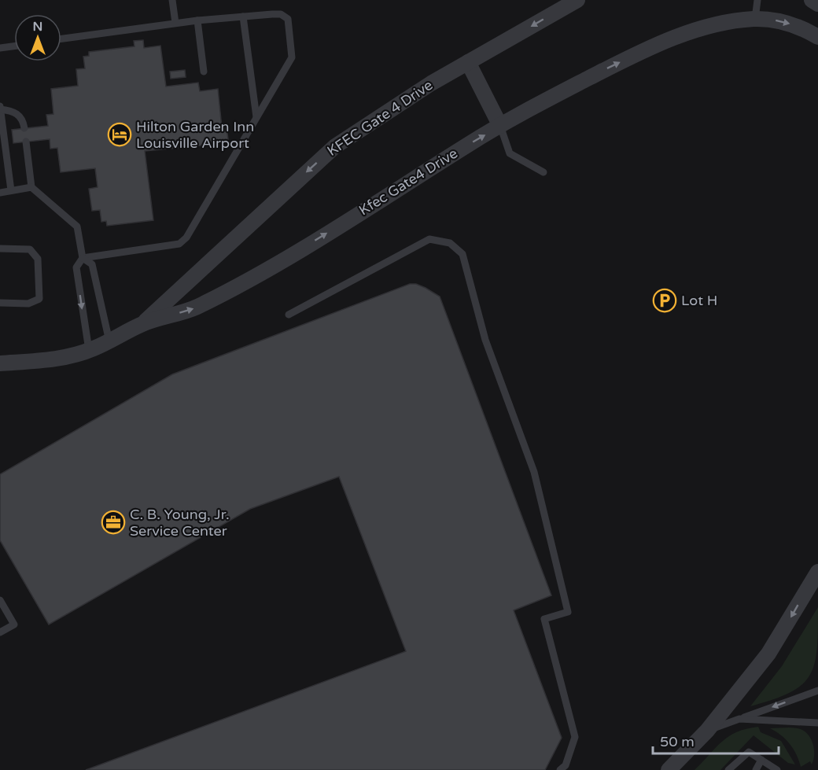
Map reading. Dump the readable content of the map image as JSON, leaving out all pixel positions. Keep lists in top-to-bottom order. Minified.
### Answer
{"streets":{"street":["KFEC Gate 4 Drive","Kfec Gate4 Drive"]},"crossings":[["KFEC Gate 4 Drive","Kfec Gate4 Drive"]],"one_way":["KFEC Gate 4 Drive","Kfec Gate4 Drive"],"places":{"hotel":["Hilton Garden Inn Louisville Airport"],"parking":["Lot H"],"office":["C. B. Young, Jr. Service Center"]},"scale_bar":"50 m","north":"top"}
